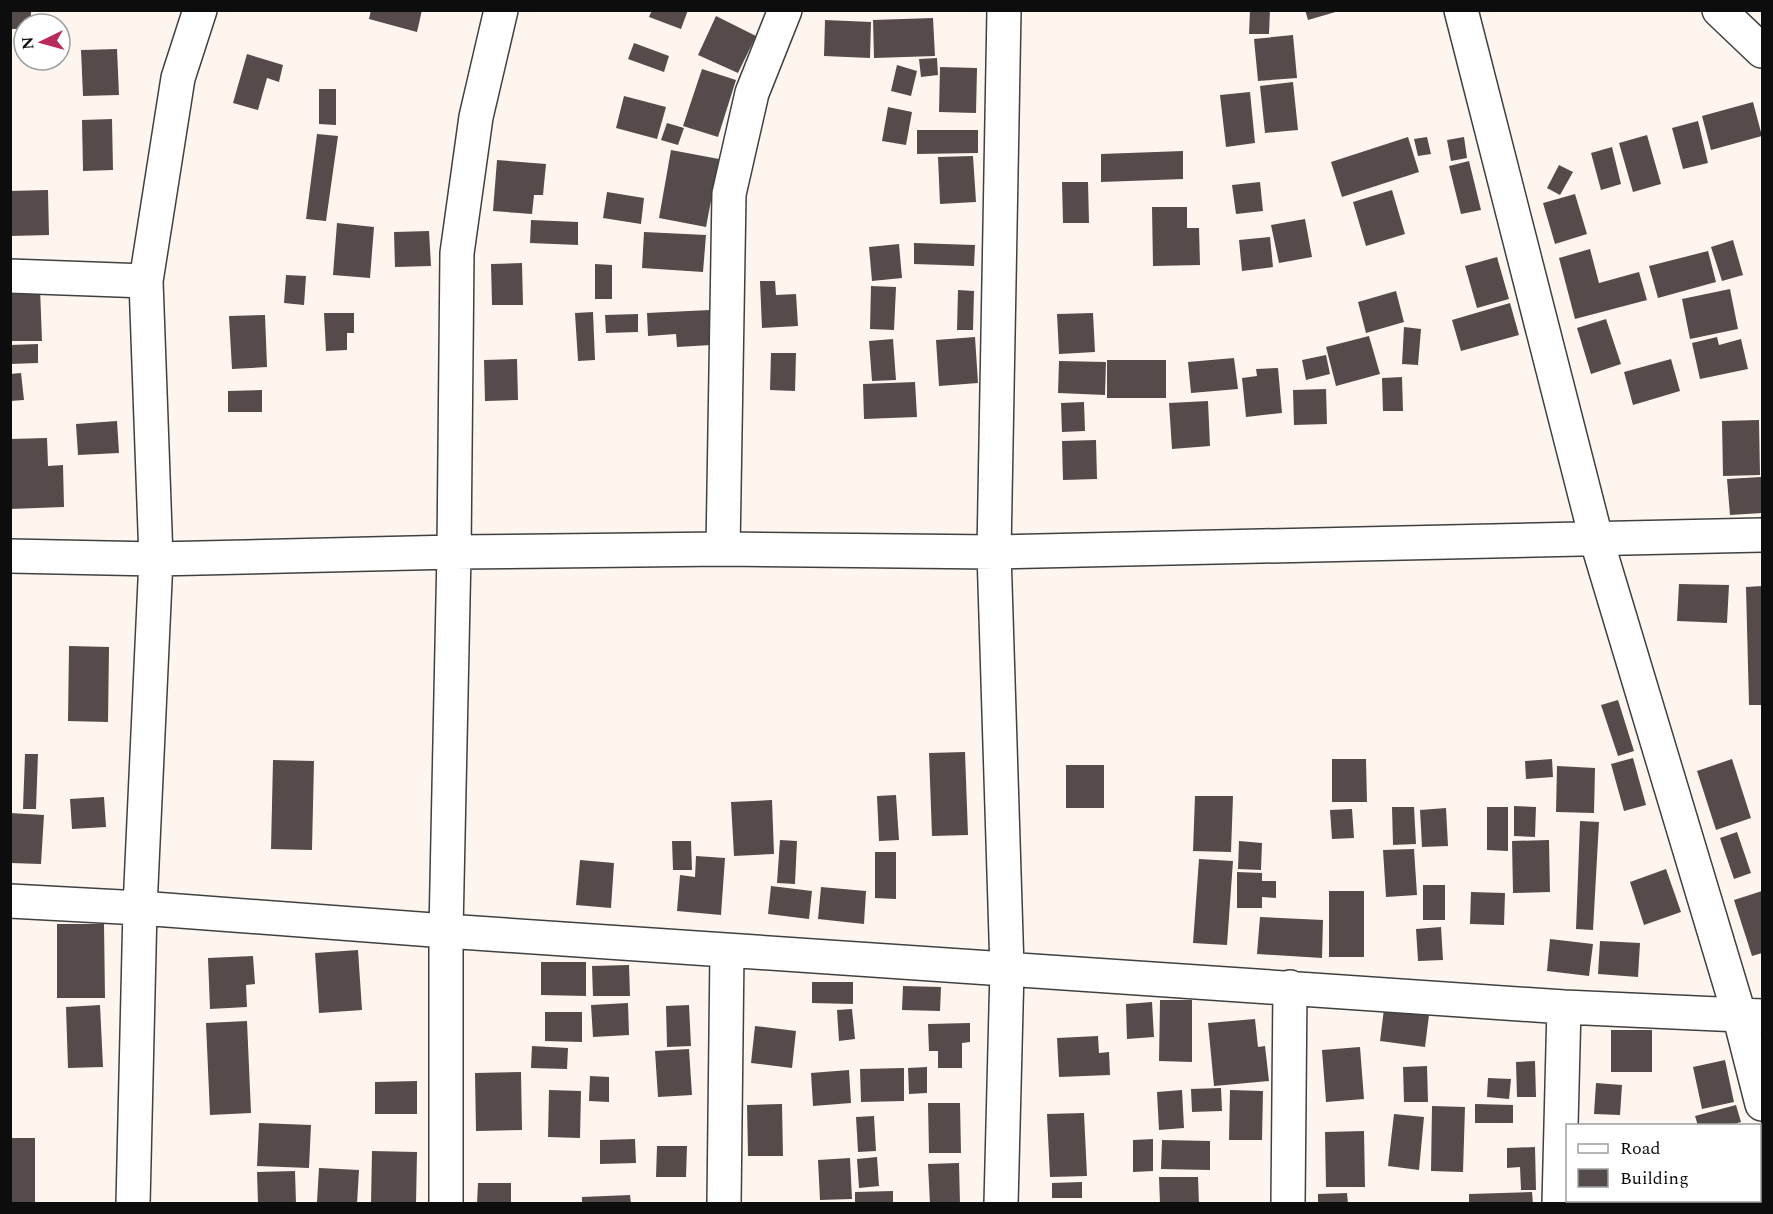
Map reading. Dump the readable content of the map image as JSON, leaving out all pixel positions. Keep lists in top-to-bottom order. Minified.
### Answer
{"legend":["Road","Building"],"north":"left"}
